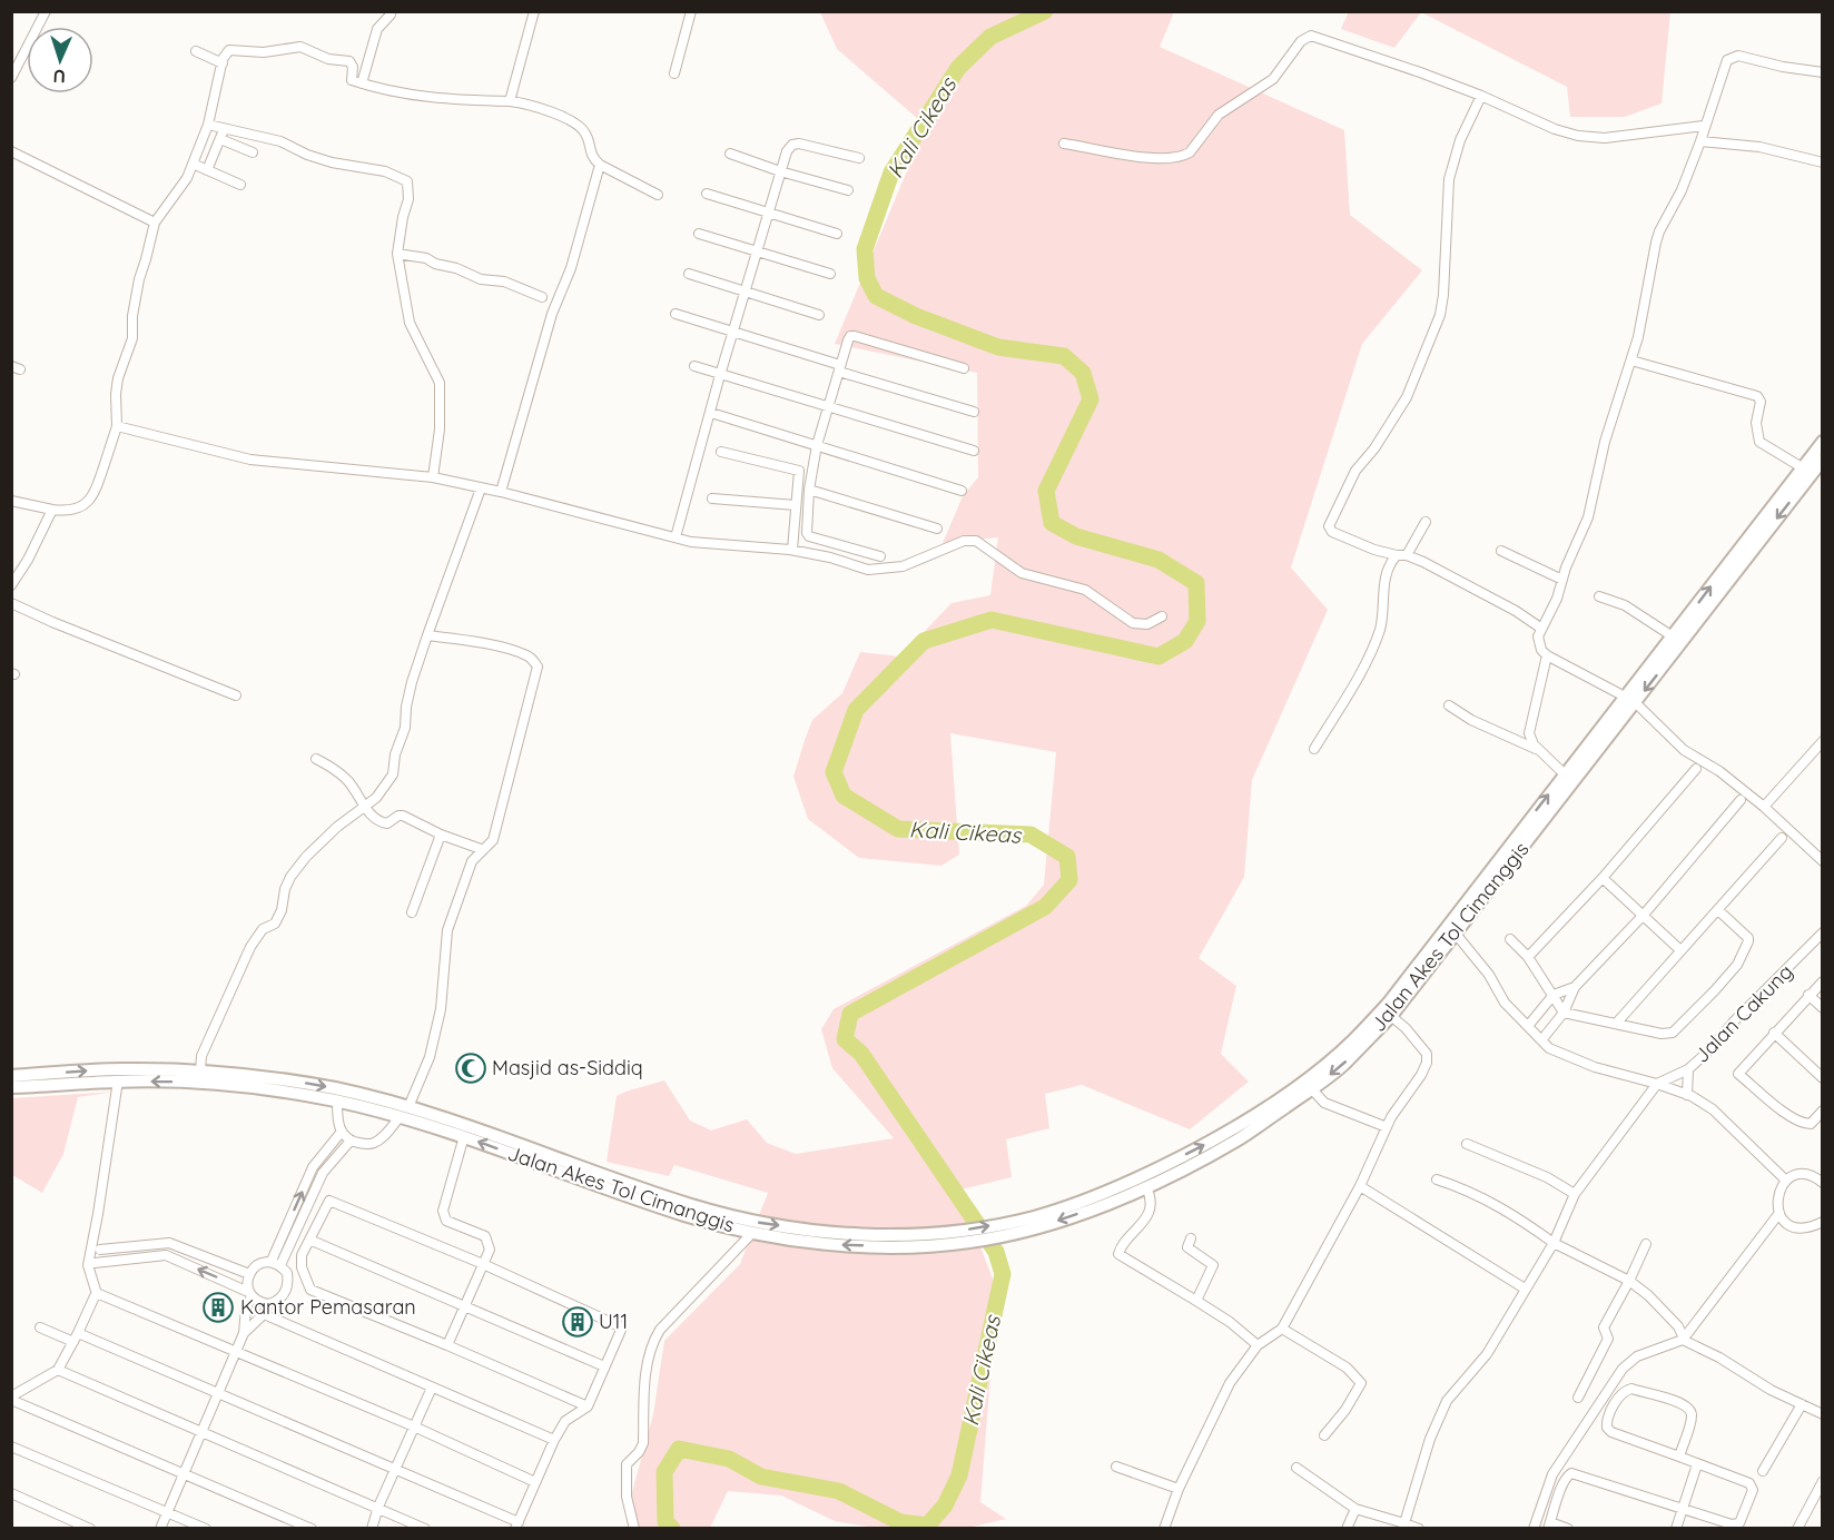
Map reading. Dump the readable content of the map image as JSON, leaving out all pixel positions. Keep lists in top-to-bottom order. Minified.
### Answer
{"streets":{"main road":["Jalan Akes Tol Cimanggis"],"street":["Jalan Cakung"]},"water":["Kali Cikeas"],"places":{"mosque":["Masjid as-Siddiq"],"building":["Kantor Pemasaran","U11"]},"north":"bottom"}
